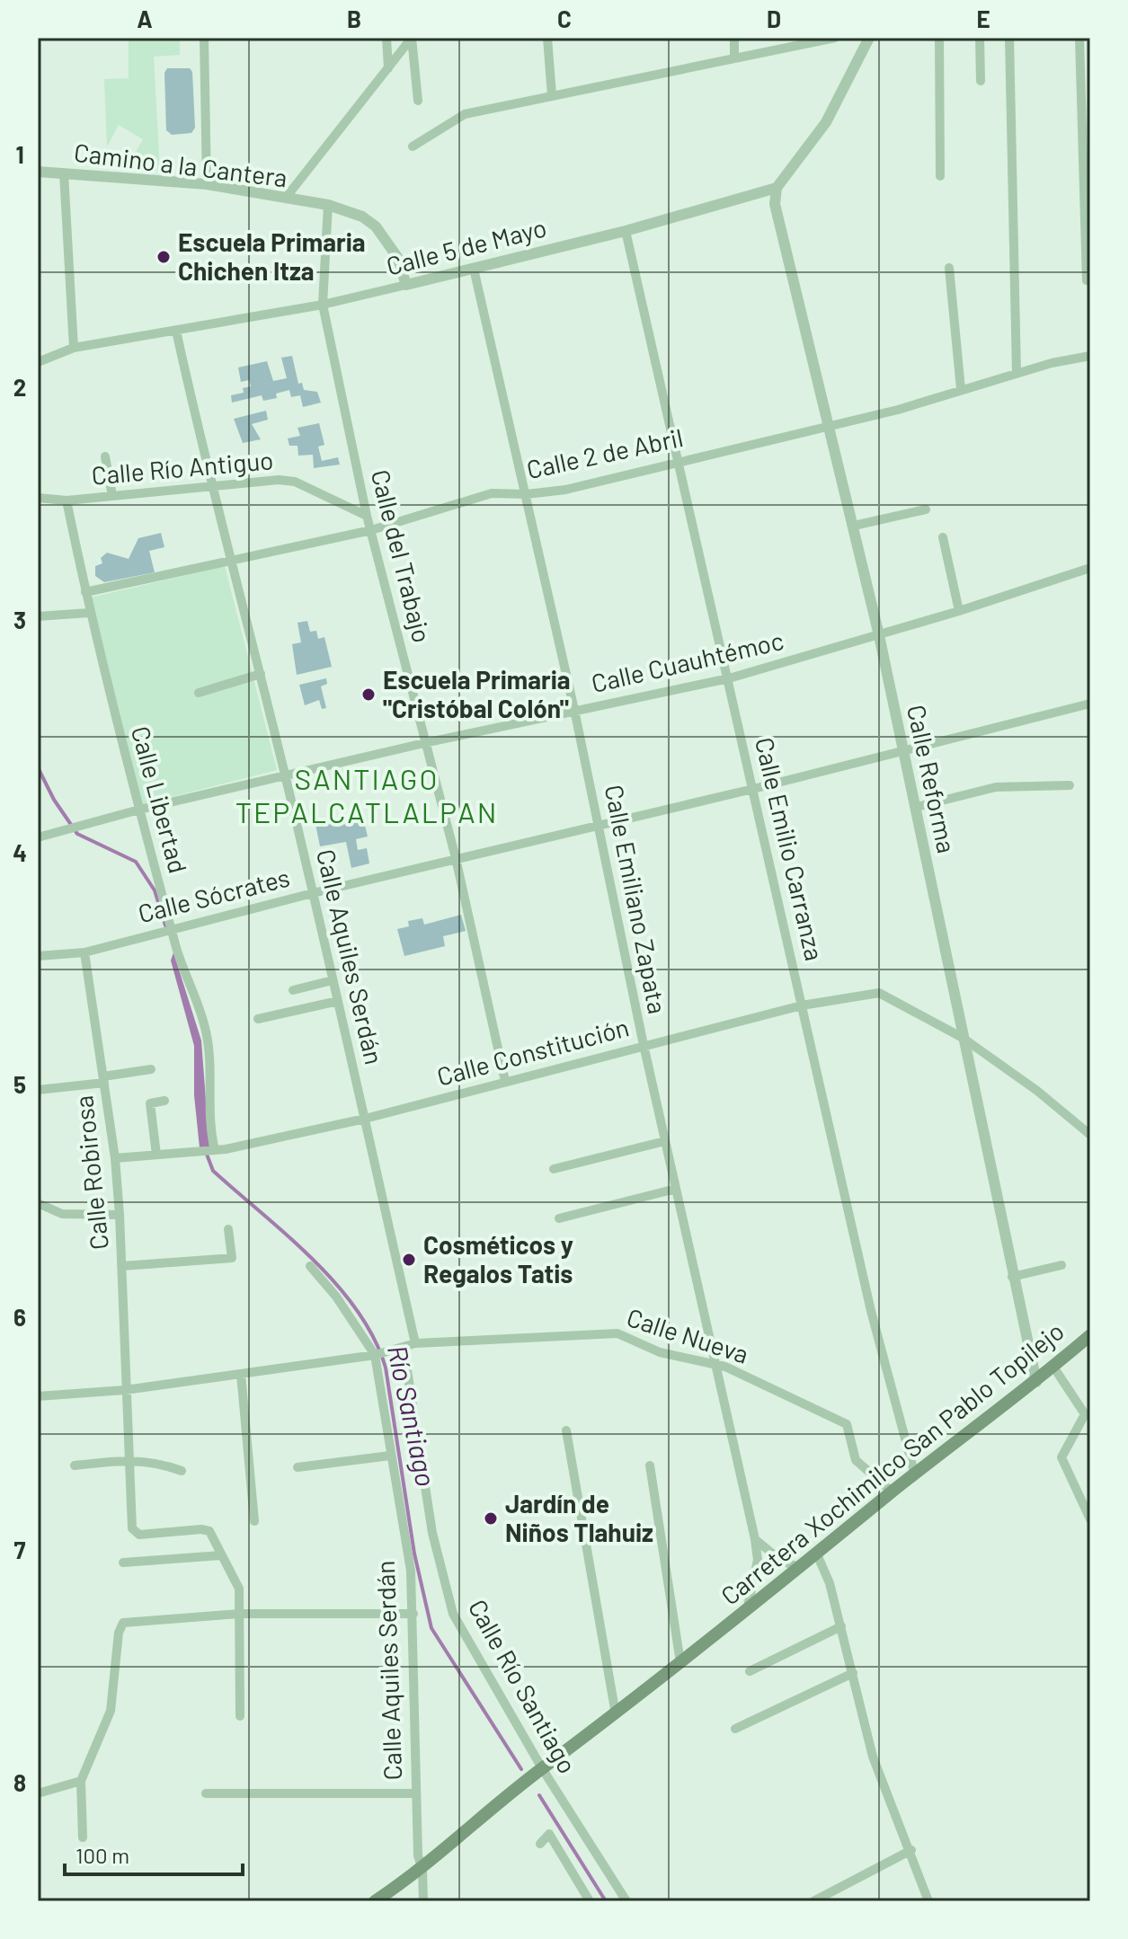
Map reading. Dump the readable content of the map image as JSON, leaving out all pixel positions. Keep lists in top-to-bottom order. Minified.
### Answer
{"streets":{"main road":["Carretera Xochimilco San Pablo Topilejo"],"street":["Camino a la Cantera","Calle 5 de Mayo","Calle 2 de Abril","Calle Río Antiguo","Calle del Trabajo","Calle Cuauhtémoc","Calle Reforma","Calle Libertad","Calle Emilio Carranza","Calle Sócrates","Calle Emiliano Zapata","Calle Aquiles Serdán","Calle Constitución","Calle Robirosa","Calle Nueva","Calle Río Santiago"]},"crossings":[["Camino a la Cantera","Calle 5 de Mayo"],["Camino a la Cantera","Calle del Trabajo"],["Calle 5 de Mayo","Calle del Trabajo"],["Calle 5 de Mayo","Calle Reforma"],["Calle 5 de Mayo","Calle Emilio Carranza"],["Calle 5 de Mayo","Calle Emiliano Zapata"],["Calle 5 de Mayo","Calle Aquiles Serdán"],["Calle 2 de Abril","Calle del Trabajo"],["Calle 2 de Abril","Calle Reforma"],["Calle 2 de Abril","Calle Libertad"],["Calle 2 de Abril","Calle Emilio Carranza"],["Calle 2 de Abril","Calle Emiliano Zapata"],["Calle 2 de Abril","Calle Aquiles Serdán"],["Calle Río Antiguo","Calle del Trabajo"],["Calle Río Antiguo","Calle Libertad"],["Calle Río Antiguo","Calle Aquiles Serdán"],["Calle del Trabajo","Calle Cuauhtémoc"],["Calle del Trabajo","Calle Sócrates"],["Calle del Trabajo","Calle Constitución"],["Calle Cuauhtémoc","Calle Reforma"],["Calle Cuauhtémoc","Calle Libertad"],["Calle Cuauhtémoc","Calle Emilio Carranza"],["Calle Cuauhtémoc","Calle Emiliano Zapata"],["Calle Cuauhtémoc","Calle Aquiles Serdán"],["Calle Reforma","Calle Sócrates"],["Calle Reforma","Calle Constitución"],["Calle Reforma","Carretera Xochimilco San Pablo Topilejo"],["Calle Libertad","Calle Sócrates"],["Calle Libertad","Calle Constitución"],["Calle Emilio Carranza","Calle Sócrates"],["Calle Emilio Carranza","Calle Constitución"],["Calle Emilio Carranza","Carretera Xochimilco San Pablo Topilejo"],["Calle Sócrates","Calle Emiliano Zapata"],["Calle Sócrates","Calle Aquiles Serdán"],["Calle Sócrates","Calle Robirosa"],["Calle Emiliano Zapata","Calle Constitución"],["Calle Emiliano Zapata","Calle Nueva"],["Calle Emiliano Zapata","Carretera Xochimilco San Pablo Topilejo"],["Calle Aquiles Serdán","Calle Constitución"],["Calle Aquiles Serdán","Calle Nueva"],["Calle Aquiles Serdán","Carretera Xochimilco San Pablo Topilejo"],["Calle Constitución","Calle Robirosa"],["Calle Robirosa","Calle Nueva"],["Calle Nueva","Carretera Xochimilco San Pablo Topilejo"],["Calle Nueva","Calle Río Santiago"],["Carretera Xochimilco San Pablo Topilejo","Calle Río Santiago"]],"districts":["SANTIAGO TEPALCATLALPAN"],"water":["Río Santiago"],"places":["Escuela Primaria Chichen Itza","Escuela Primaria \"Cristóbal Colón\"","Cosméticos y Regalos Tatis","Jardín de Niños Tlahuiz"],"scale_bar":"100 m","grid":{"columns":["A","B","C","D","E"],"rows":["1","2","3","4","5","6","7","8"]}}
